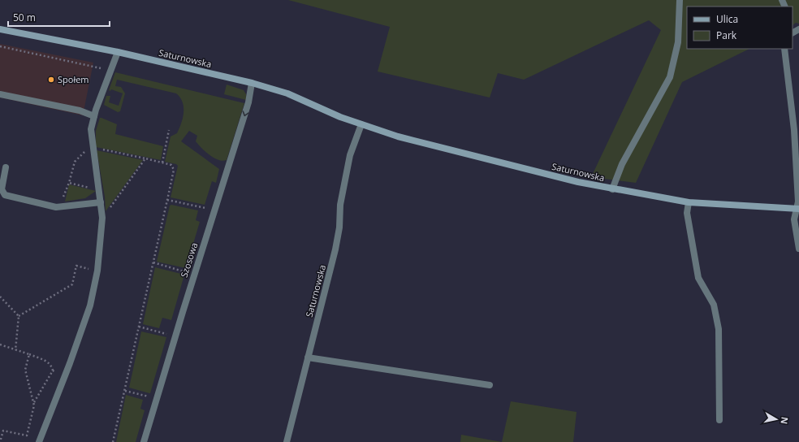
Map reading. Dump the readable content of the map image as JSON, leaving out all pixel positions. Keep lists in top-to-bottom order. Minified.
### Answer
{"streets":{"street":["Saturnowska","Szosowa"]},"crossings":[["Saturnowska","Szosowa"]],"one_way":["Szosowa"],"places":["Społem"],"legend":["Ulica","Park"],"scale_bar":"50 m","north":"right"}
